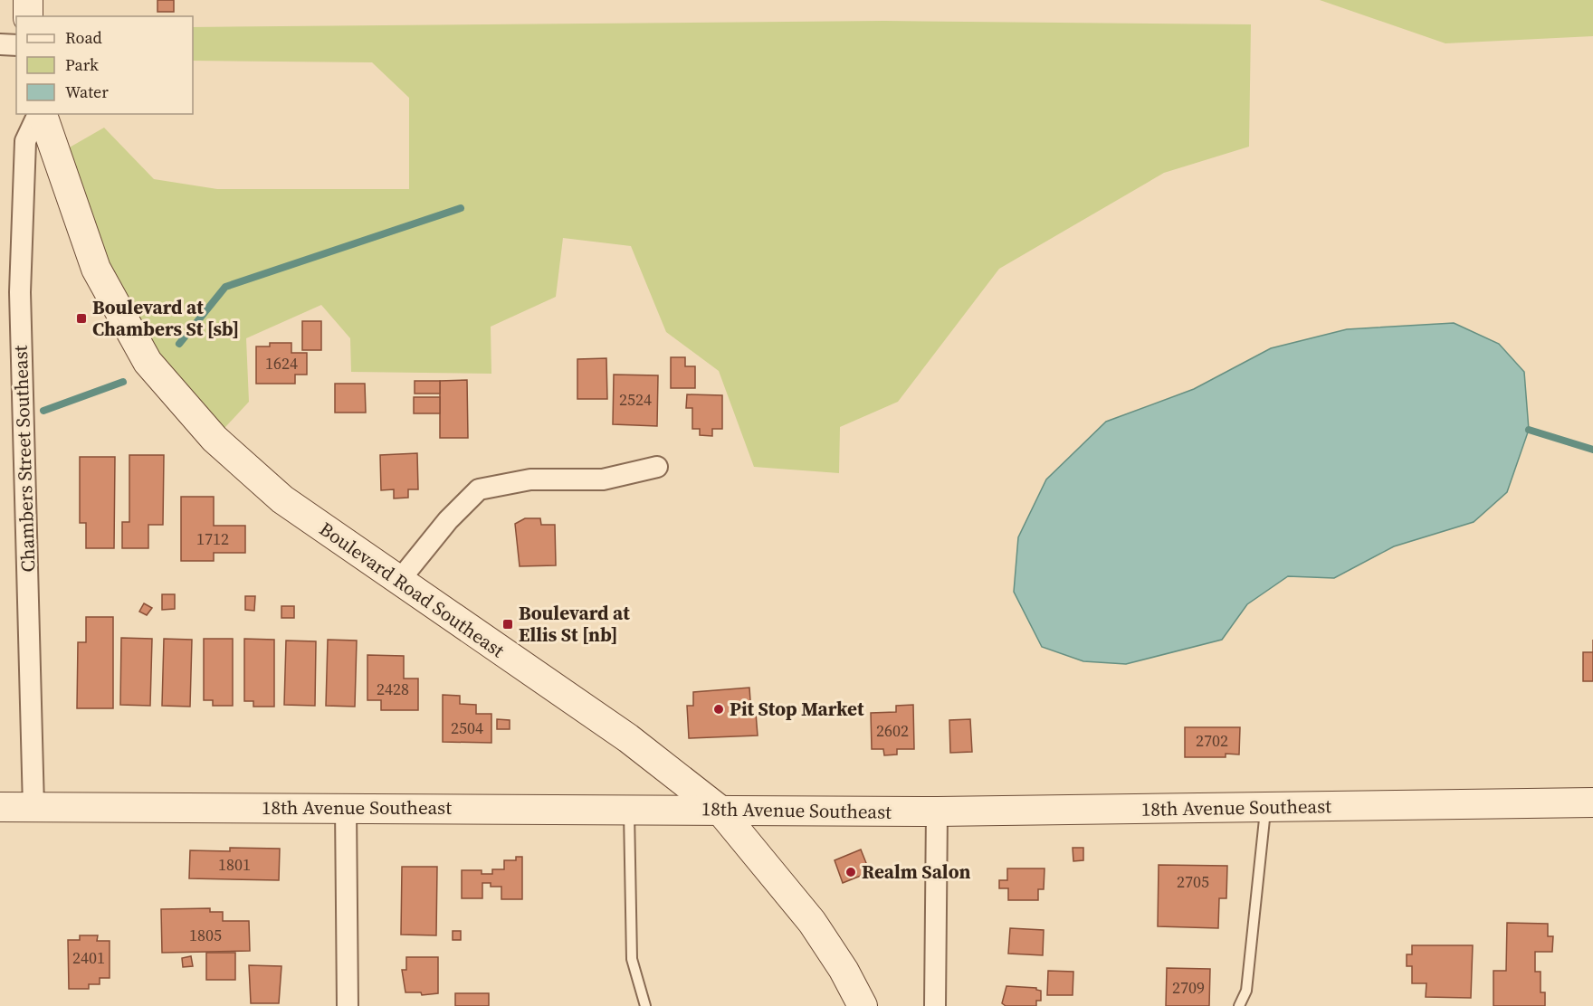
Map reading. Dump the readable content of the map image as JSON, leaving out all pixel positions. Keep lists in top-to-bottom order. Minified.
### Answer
{"streets":{"street":["Chambers Street Southeast","Boulevard Road Southeast","18th Avenue Southeast"]},"crossings":[["Chambers Street Southeast","18th Avenue Southeast"],["Boulevard Road Southeast","18th Avenue Southeast"]],"places":{"transit":["Boulevard at Chambers St [sb]","Boulevard at Ellis St [nb]"],"other":["Pit Stop Market","Realm Salon"]},"house_numbers":["1624","2524","1712","2428","2504","2602","2702","1801","2705","1805","2401","2709"],"legend":["Road","Park","Water"]}
